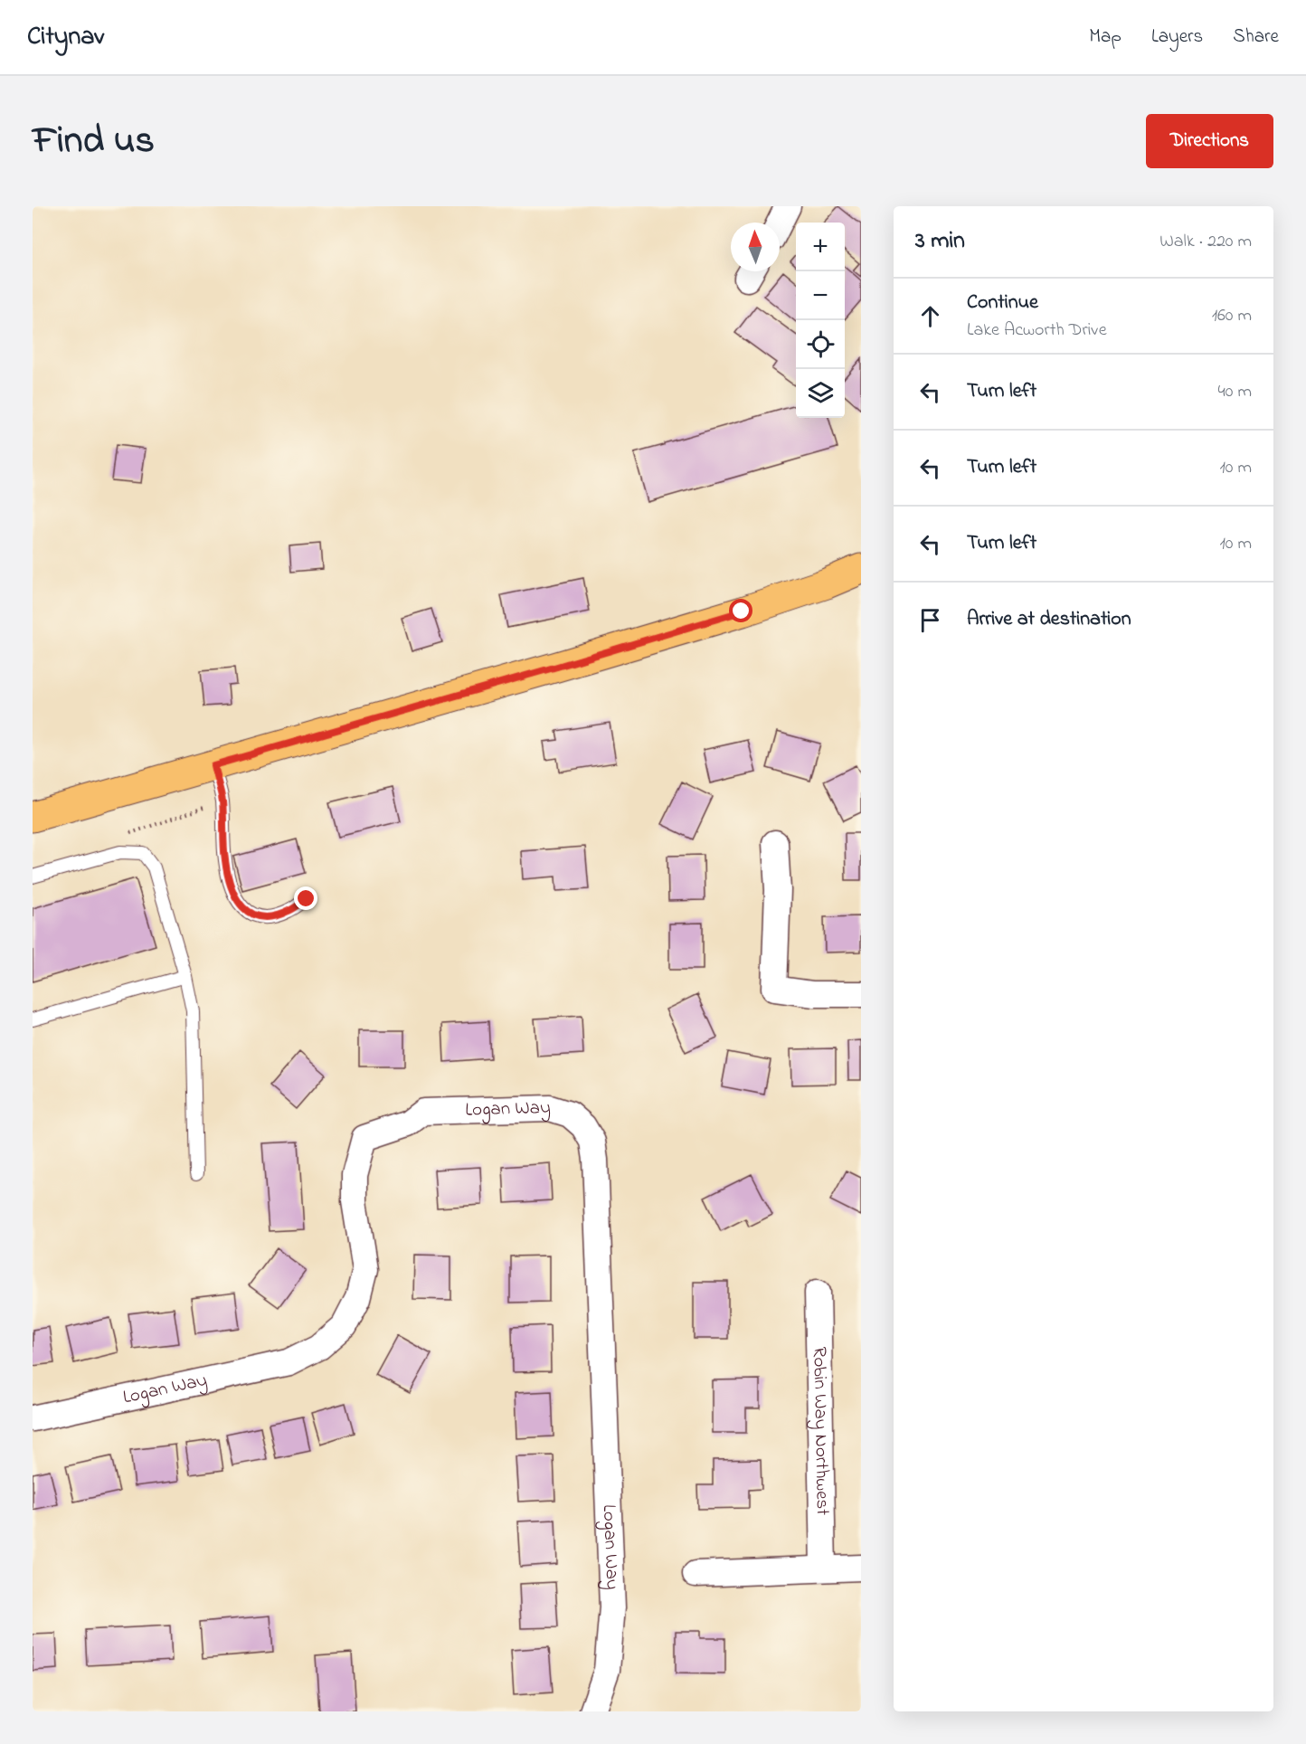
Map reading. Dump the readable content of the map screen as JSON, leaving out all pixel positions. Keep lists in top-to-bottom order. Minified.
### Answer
{"streets":{"street":["Logan Way","Robin Way Northwest"]},"north":"top","page":{"header":"Citynav","nav":["Map","Layers","Share"],"title":"Find us","buttons":"Directions","heading":["3 min","Walk · 220 m"],"map_buttons":["+","−"],"list":[["Continue","Lake Acworth Drive","160 m"],["Turn left","40 m"],["Turn left","10 m"],["Turn left","10 m"],"Arrive at destination"]}}
